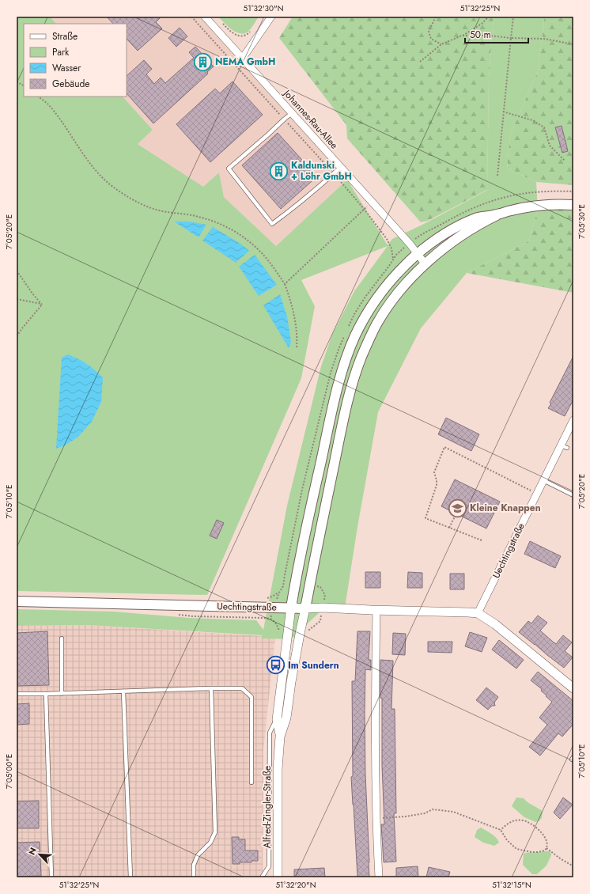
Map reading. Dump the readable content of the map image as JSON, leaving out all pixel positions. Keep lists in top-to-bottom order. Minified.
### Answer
{"streets":{"main road":["Uechtingstraße"],"street":["Johannes-Rau-Allee","Alfred-Zingler-Straße"]},"crossings":[["Uechtingstraße","Alfred-Zingler-Straße"]],"places":{"building":["NEMA GmbH","Kaldunski + Löhr GmbH"],"school or university":["Kleine Knappen"],"bus stop":["Im Sundern"]},"legend":["Straße","Park","Wasser","Gebäude"],"scale_bar":"50 m","north":"top left","coordinates":["51°32'30\"N","51°32'25\"N","7°05'30\"E","7°05'20\"E","7°05'10\"E","7°05'00\"E","51°32'20\"N","51°32'15\"N"]}
